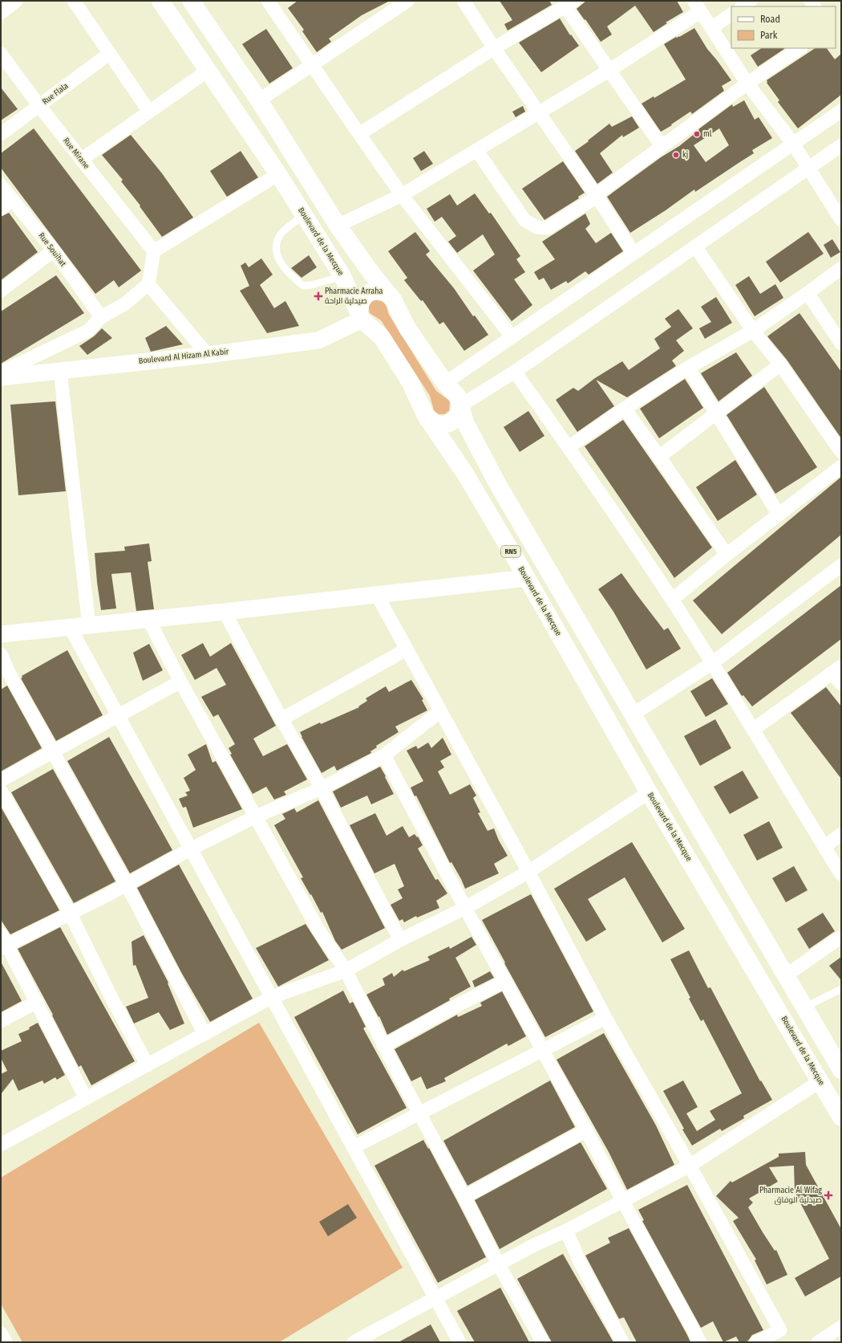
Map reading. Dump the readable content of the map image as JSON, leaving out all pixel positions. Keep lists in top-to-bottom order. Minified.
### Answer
{"streets":{"main road":["Boulevard de la Mecque","RN5"],"street":["Rue Flala","Rue Mirane","Rue Souihat","Boulevard Al Hizam Al Kabir"]},"crossings":[["Rue Flala","Rue Mirane"],["Boulevard de la Mecque","Boulevard Al Hizam Al Kabir"]],"places":{"other":["ml","kj"],"health":["Pharmacie Arraha صيدلية الراحة","Pharmacie Al Wifag صيدلية الوفاق"]},"legend":["Road","Park"]}
